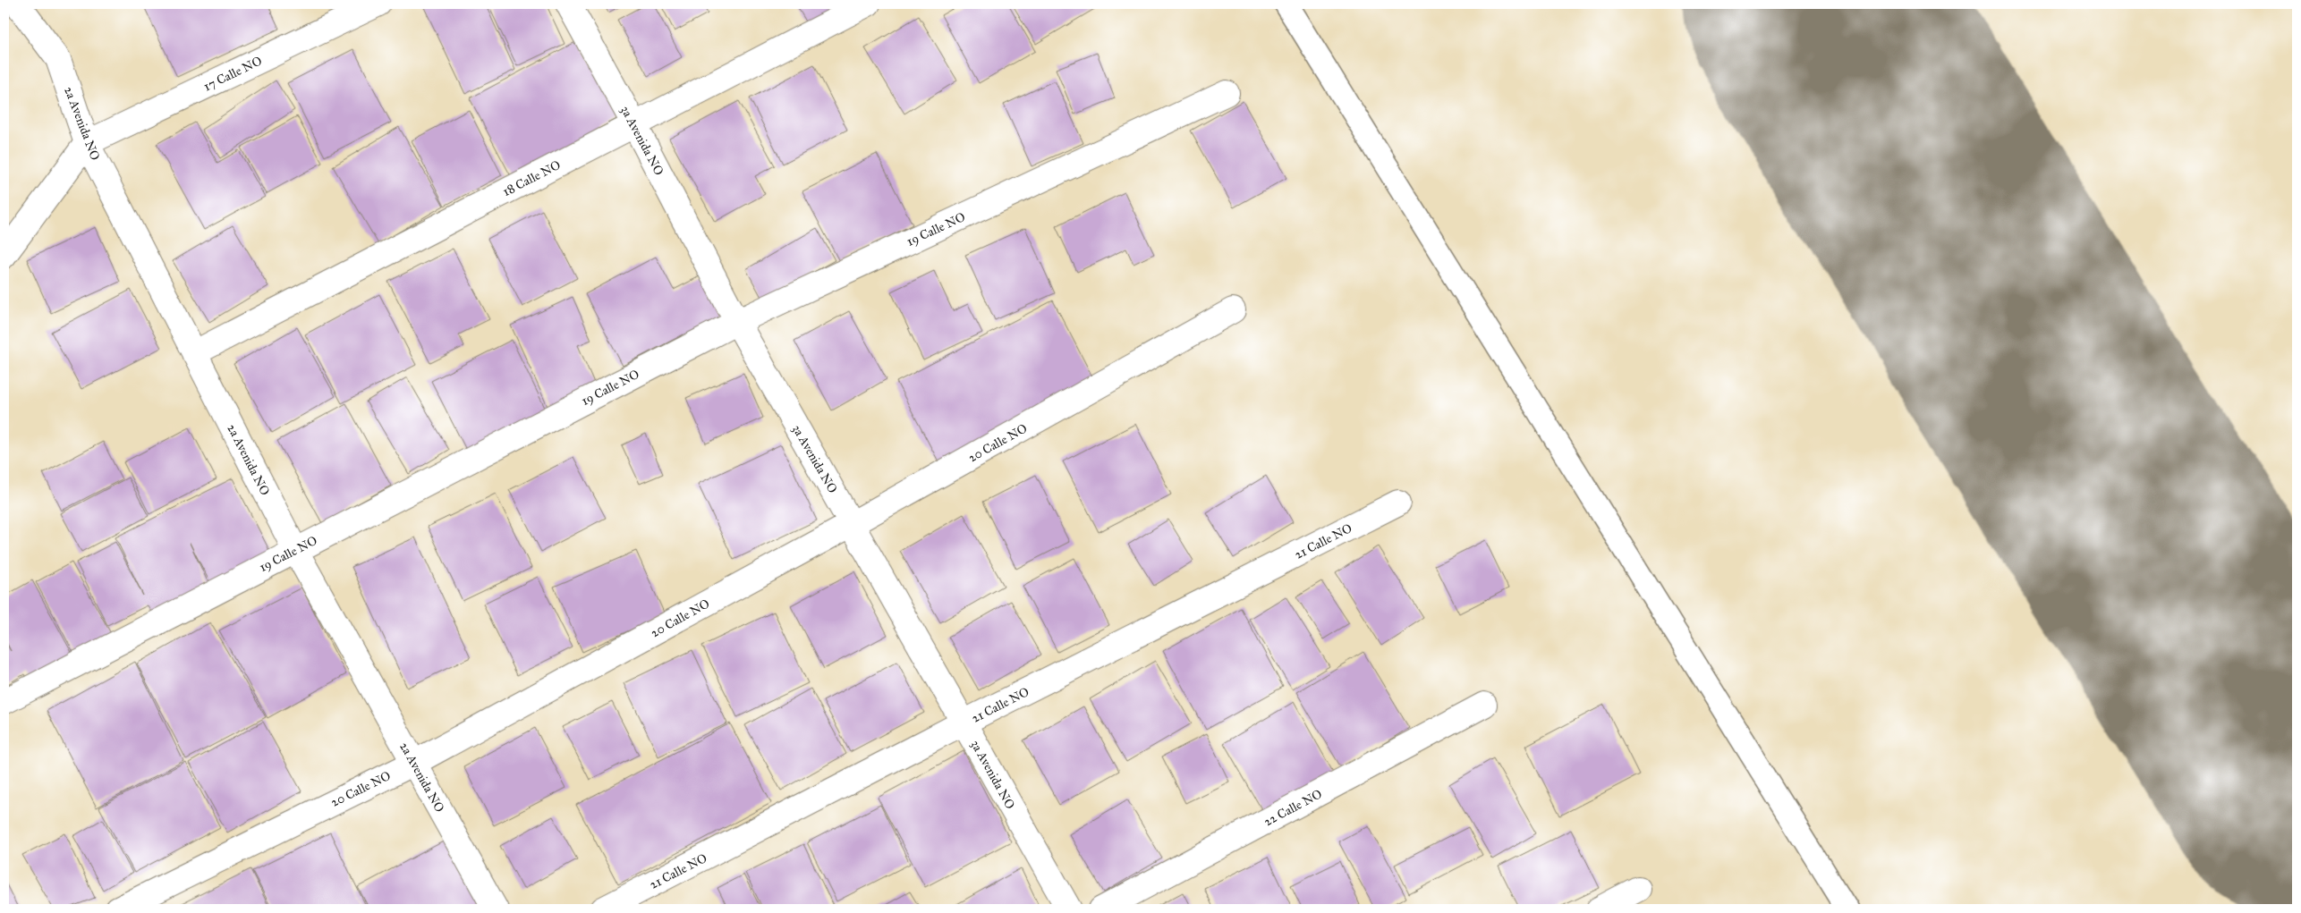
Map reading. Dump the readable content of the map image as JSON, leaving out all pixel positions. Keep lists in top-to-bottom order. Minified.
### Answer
{"streets":{"street":["17 Calle NO","2a Avenida NO","3a Avenida NO","18 Calle NO","19 Calle NO","20 Calle NO","21 Calle NO","22 Calle NO"]},"crossings":[["17 Calle NO","2a Avenida NO"],["2a Avenida NO","18 Calle NO"],["2a Avenida NO","19 Calle NO"],["2a Avenida NO","20 Calle NO"],["3a Avenida NO","18 Calle NO"],["3a Avenida NO","19 Calle NO"],["3a Avenida NO","20 Calle NO"],["3a Avenida NO","21 Calle NO"]]}
